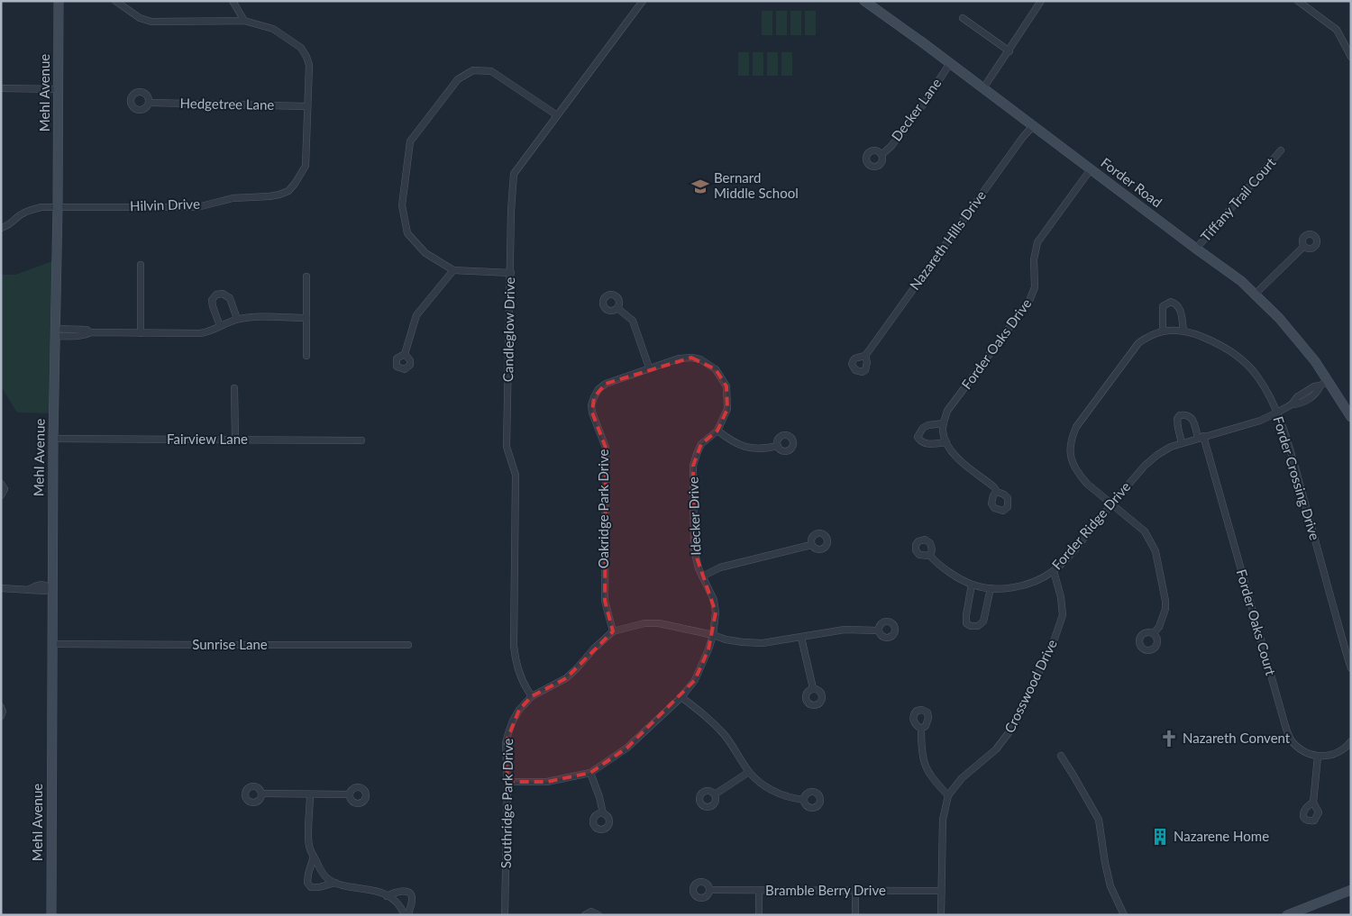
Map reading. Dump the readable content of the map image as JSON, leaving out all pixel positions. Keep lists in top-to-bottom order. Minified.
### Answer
{"streets":{"street":["Mehl Avenue","Hedgetree Lane","Decker Lane","Forder Road","Tiffany Trail Court","Hilvin Drive","Nazareth Hills Drive","Candleglow Drive","Forder Oaks Drive","Fairview Lane","Forder Crossing Drive","Oakridge Park Drive","Idecker Drive","Forder Ridge Drive","Forder Oaks Court","Sunrise Lane","Crosswood Drive","Southridge Park Drive","Bramble Berry Drive"]},"crossings":[["Mehl Avenue","Hilvin Drive"],["Mehl Avenue","Fairview Lane"],["Mehl Avenue","Sunrise Lane"],["Hedgetree Lane","Hilvin Drive"],["Decker Lane","Forder Road"],["Forder Road","Tiffany Trail Court"],["Forder Road","Nazareth Hills Drive"],["Forder Road","Forder Oaks Drive"],["Forder Road","Forder Ridge Drive"],["Candleglow Drive","Southridge Park Drive"],["Forder Crossing Drive","Forder Ridge Drive"],["Oakridge Park Drive","Idecker Drive"],["Oakridge Park Drive","Southridge Park Drive"],["Idecker Drive","Southridge Park Drive"],["Forder Ridge Drive","Forder Oaks Court"],["Forder Ridge Drive","Crosswood Drive"],["Crosswood Drive","Bramble Berry Drive"]],"places":{"school or university":["Bernard Middle School"],"church":["Nazareth Convent"],"building":["Nazarene Home"]}}
